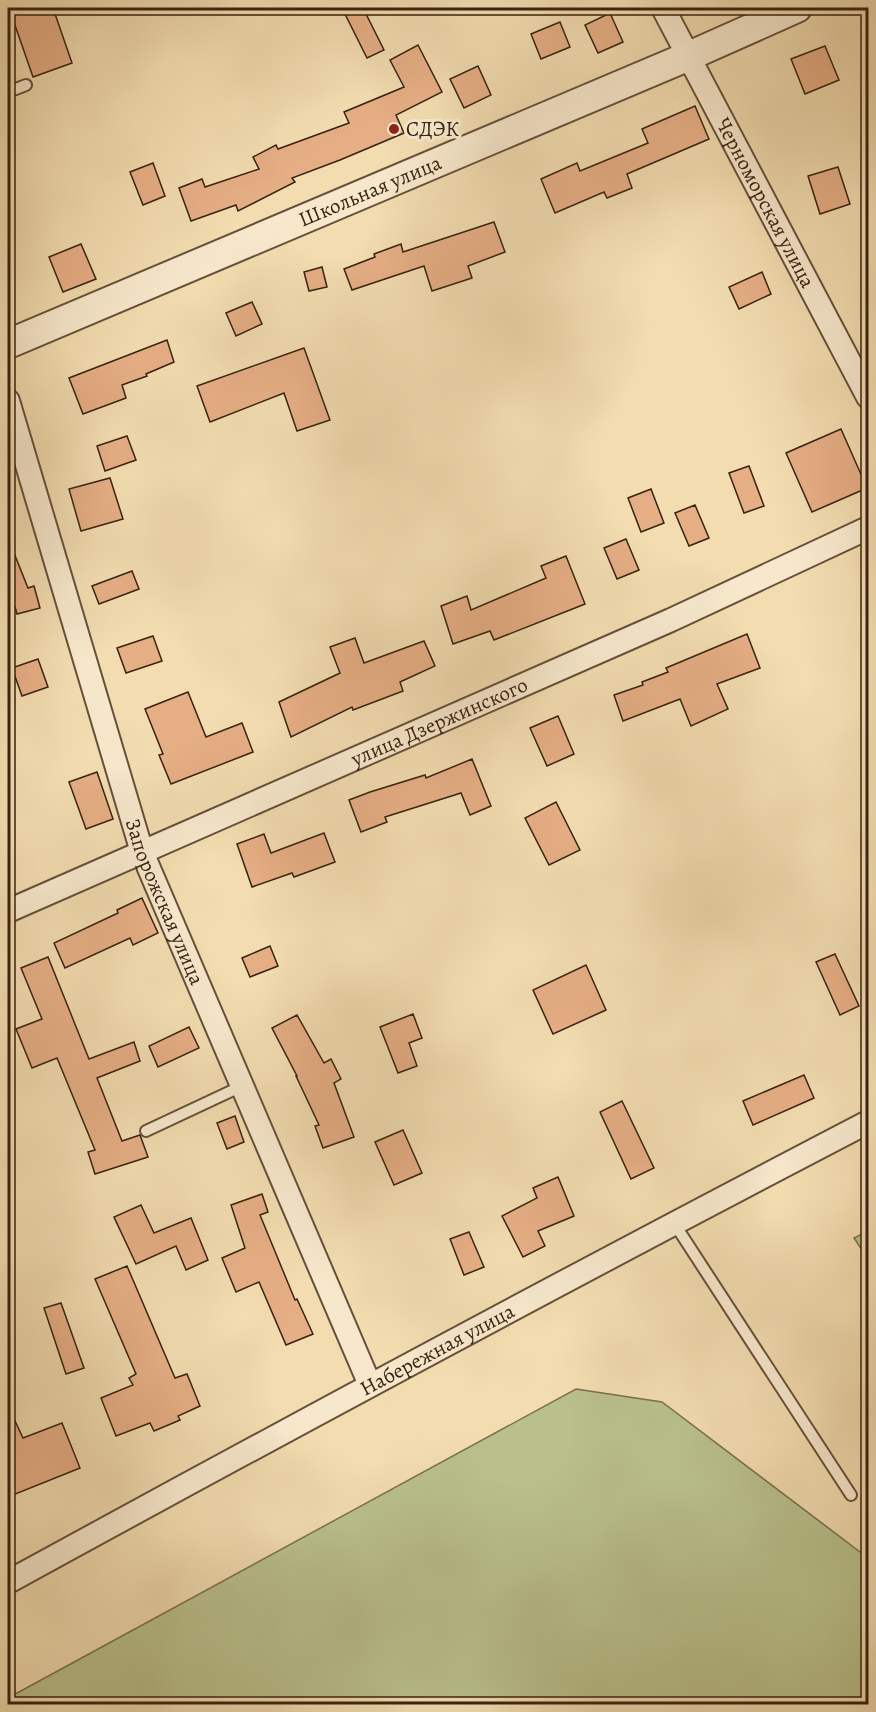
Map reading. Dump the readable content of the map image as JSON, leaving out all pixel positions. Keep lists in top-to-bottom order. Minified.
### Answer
{"streets":{"street":["Школьная улица","Черноморская улица","улица Дзержинского","Запорожская улица","Набережная улица"]},"crossings":[["Школьная улица","Черноморская улица"],["улица Дзержинского","Запорожская улица"],["Запорожская улица","Набережная улица"]],"places":["СДЭК"]}
